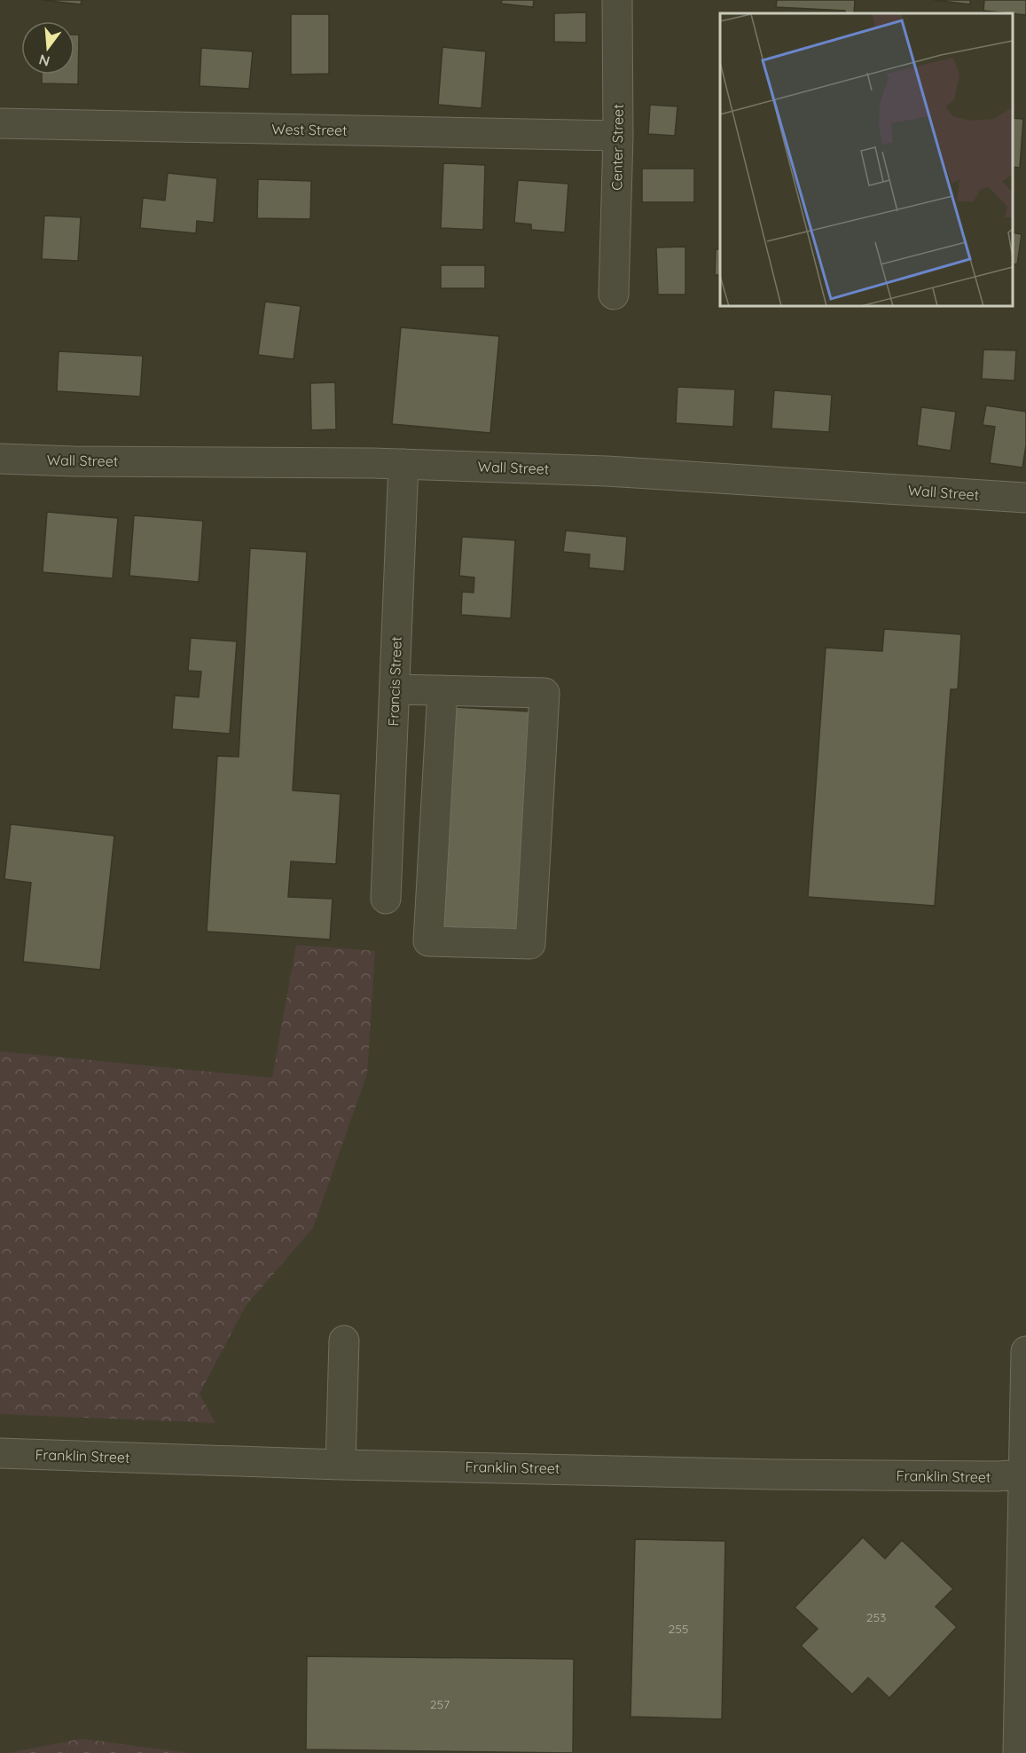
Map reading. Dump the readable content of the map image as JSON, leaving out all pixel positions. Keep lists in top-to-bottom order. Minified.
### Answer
{"streets":{"street":["West Street","Center Street","Wall Street","Francis Street","Franklin Street"]},"crossings":[["West Street","Center Street"],["Wall Street","Francis Street"]],"house_numbers":["253","255","257"],"north":"bottom"}
